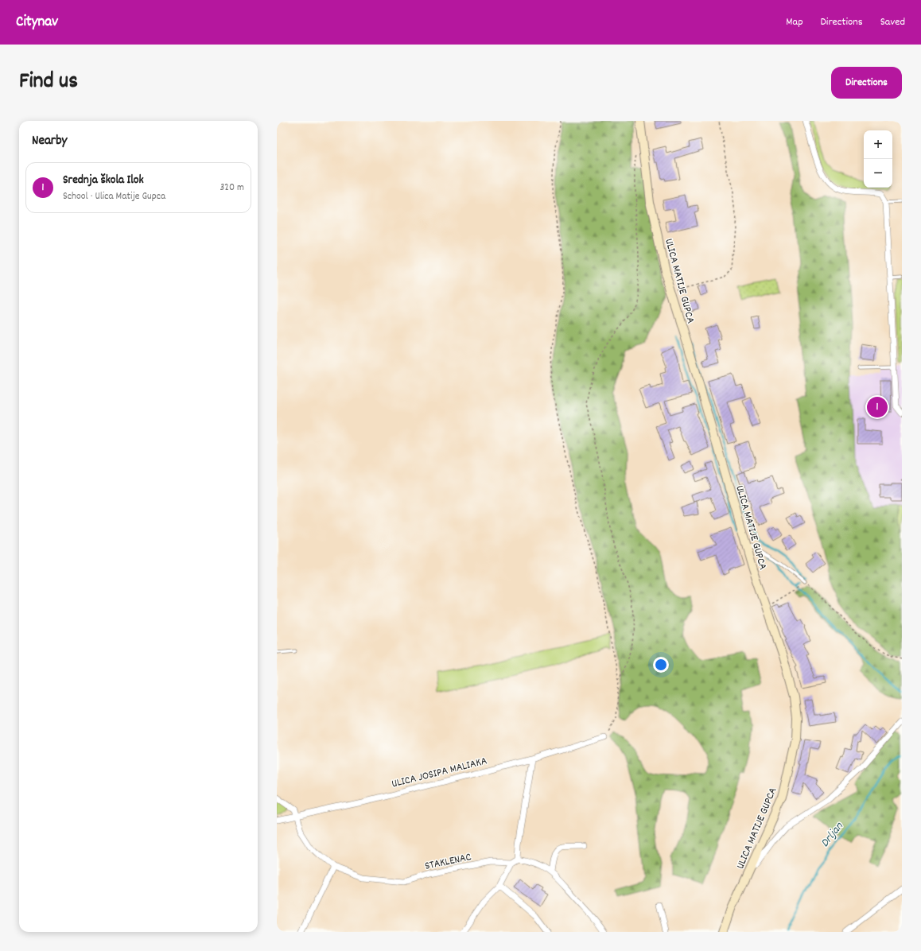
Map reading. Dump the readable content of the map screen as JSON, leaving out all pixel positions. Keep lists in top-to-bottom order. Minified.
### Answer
{"streets":{"street":["ULICA MATIJE GUPCA","ULICA JOSIPA MALIAKA","STAKLENAC"]},"crossings":[["ULICA JOSIPA MALIAKA","STAKLENAC"]],"water":["Drljan"],"page":{"header":"Citynav","nav":["Map","Directions","Saved"],"title":"Find us","buttons":"Directions","heading":"Nearby","map_buttons":["+","−"],"list":[{"mark":"1","name":"Srednja škola Ilok","note":"School · Ulica Matije Gupca","value":"320 m"}],"pins":"1"}}
